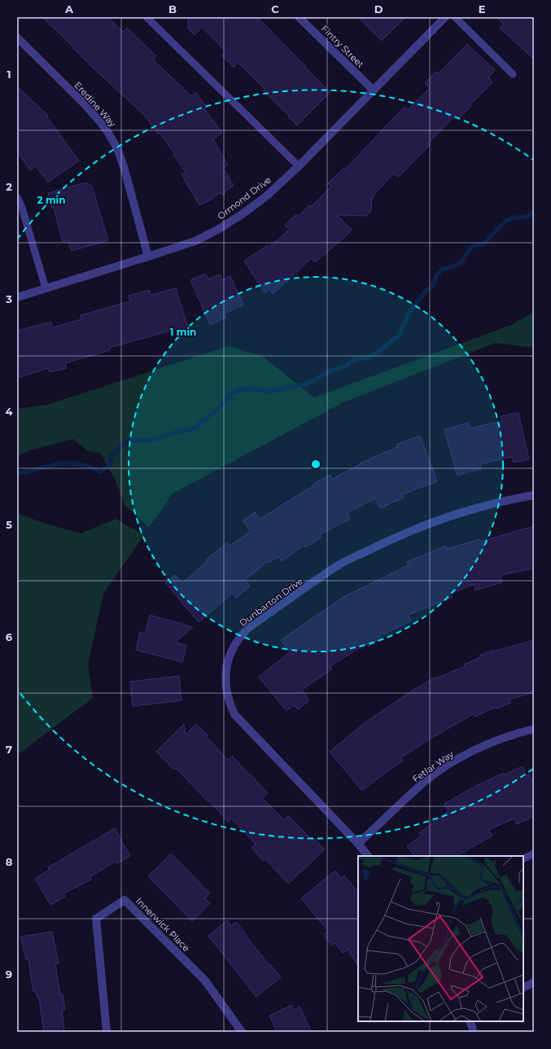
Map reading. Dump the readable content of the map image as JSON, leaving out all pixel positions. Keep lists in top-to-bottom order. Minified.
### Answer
{"streets":{"street":["Fintry Street","Eredine Way","Ormond Drive","Dunbarton Drive","Fetlar Way","Innerwick Place"]},"crossings":[["Fintry Street","Ormond Drive"],["Eredine Way","Ormond Drive"],["Dunbarton Drive","Fetlar Way"]],"grid":{"columns":["A","B","C","D","E"],"rows":["1","2","3","4","5","6","7","8","9"]},"rings":["2 min","1 min"]}
